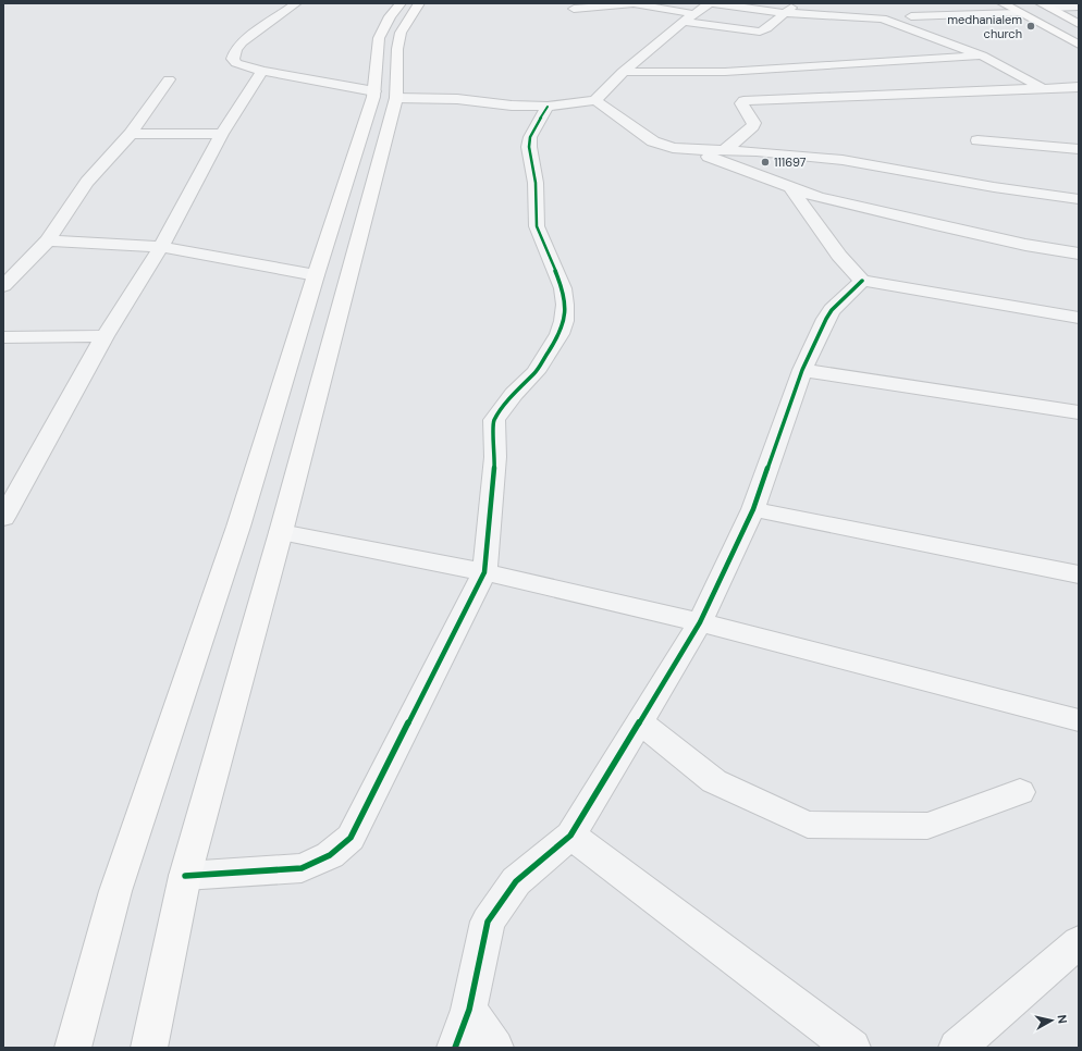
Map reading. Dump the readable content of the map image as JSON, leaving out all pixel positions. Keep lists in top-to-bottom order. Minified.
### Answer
{"places":["medhanialem church","111697"],"north":"right"}
